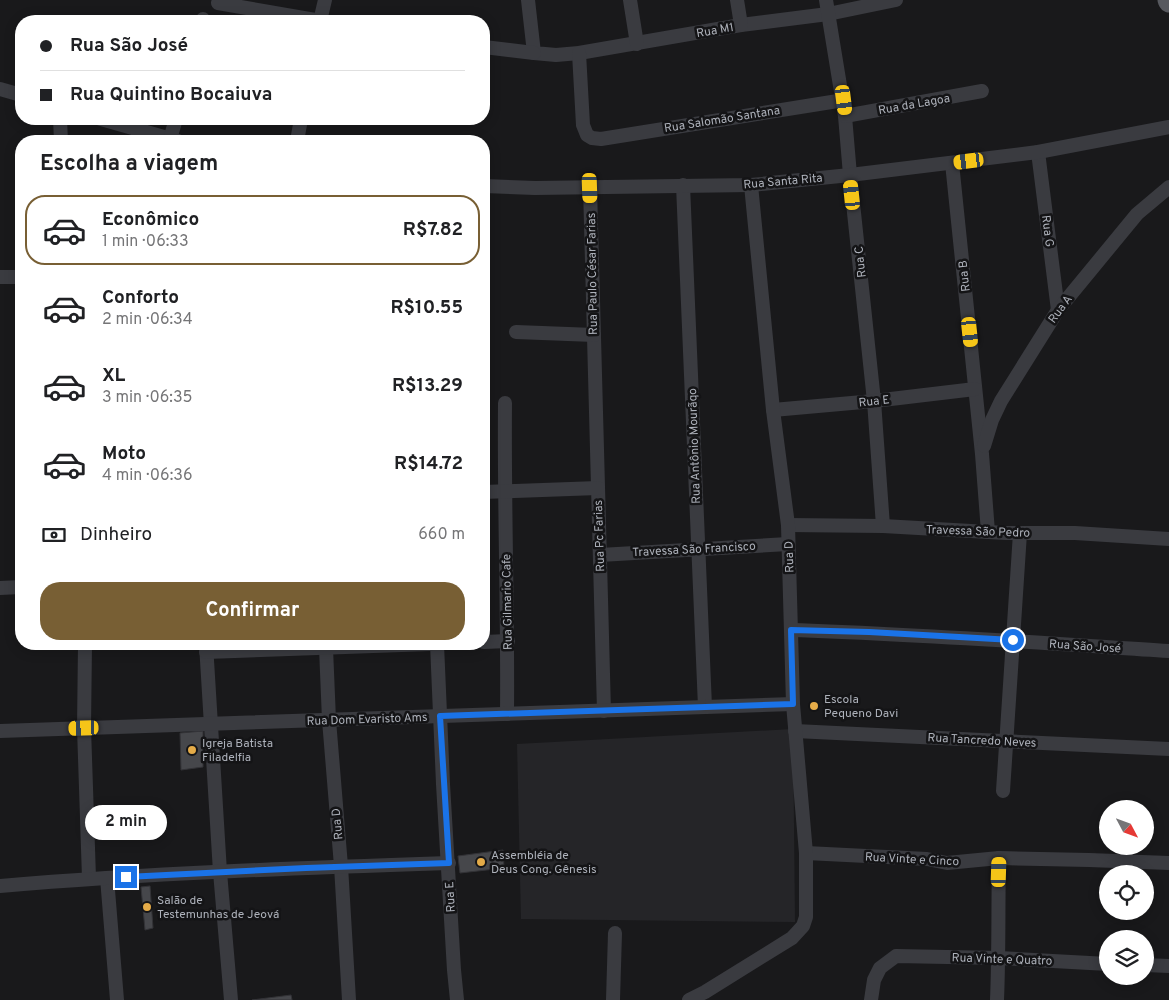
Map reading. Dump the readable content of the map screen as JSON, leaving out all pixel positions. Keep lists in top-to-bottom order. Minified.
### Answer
{"streets":{"street":["Rua M1","Rua da Lagoa","Rua Salomão Santana","Rua Santa Rita","Rua G","Rua C","Rua Paulo César Farias","Rua B","Rua A","Rua E","Rua Antônio Mourãqo","Travessa São Pedro","Rua Pc Farias","Travessa São Francisco","Rua D","Rua Gilmario Cafe","Rua São José","Rua Dom Evaristo Ams","Rua Tancredo Neves","Rua Vinte e Cinco","Rua Vinte e Quatro"]},"crossings":[["Rua M1","Rua Salomão Santana"],["Rua M1","Rua C"],["Rua da Lagoa","Rua C"],["Rua Salomão Santana","Rua C"],["Rua Santa Rita","Rua G"],["Rua Santa Rita","Rua C"],["Rua Santa Rita","Rua Paulo César Farias"],["Rua Santa Rita","Rua B"],["Rua Santa Rita","Rua Antônio Mourãqo"],["Rua Santa Rita","Rua D"],["Rua G","Rua A"],["Rua C","Rua E"],["Rua C","Travessa São Pedro"],["Rua Paulo César Farias","Rua Pc Farias"],["Rua B","Rua A"],["Rua B","Rua E"],["Rua A","Rua E"],["Rua A","Travessa São Pedro"],["Rua E","Rua D"],["Rua E","Rua Dom Evaristo Ams"],["Rua Antônio Mourãqo","Travessa São Francisco"],["Rua Antônio Mourãqo","Rua Dom Evaristo Ams"],["Travessa São Pedro","Rua D"],["Rua Pc Farias","Travessa São Francisco"],["Rua Pc Farias","Rua Dom Evaristo Ams"],["Travessa São Francisco","Rua D"],["Rua D","Rua São José"],["Rua D","Rua Dom Evaristo Ams"],["Rua D","Rua Tancredo Neves"],["Rua D","Rua Vinte e Cinco"],["Rua Gilmario Cafe","Rua Dom Evaristo Ams"]],"places":["Escola Pequeno Davi","Igreja Batista Filadelfia","Assembléia de Deus Cong. Gênesis","Salão de Testemunhas de Jeová"],"north":"bottom right","page":{"banner":["Rua São José","Rua Quintino Bocaiuva"],"heading":"Escolha a viagem","list":[{"name":"Econômico","note":"1 min · 06:33","value":"R$7.82"},{"name":"Conforto","note":"2 min · 06:34","value":"R$10.55"},{"name":"XL","note":"3 min · 06:35","value":"R$13.29"},{"name":"Moto","note":"4 min · 06:36","value":"R$14.72"}],"pay":["Dinheiro","660 m"],"buttons":"Confirmar","bubble":"2 min"}}
